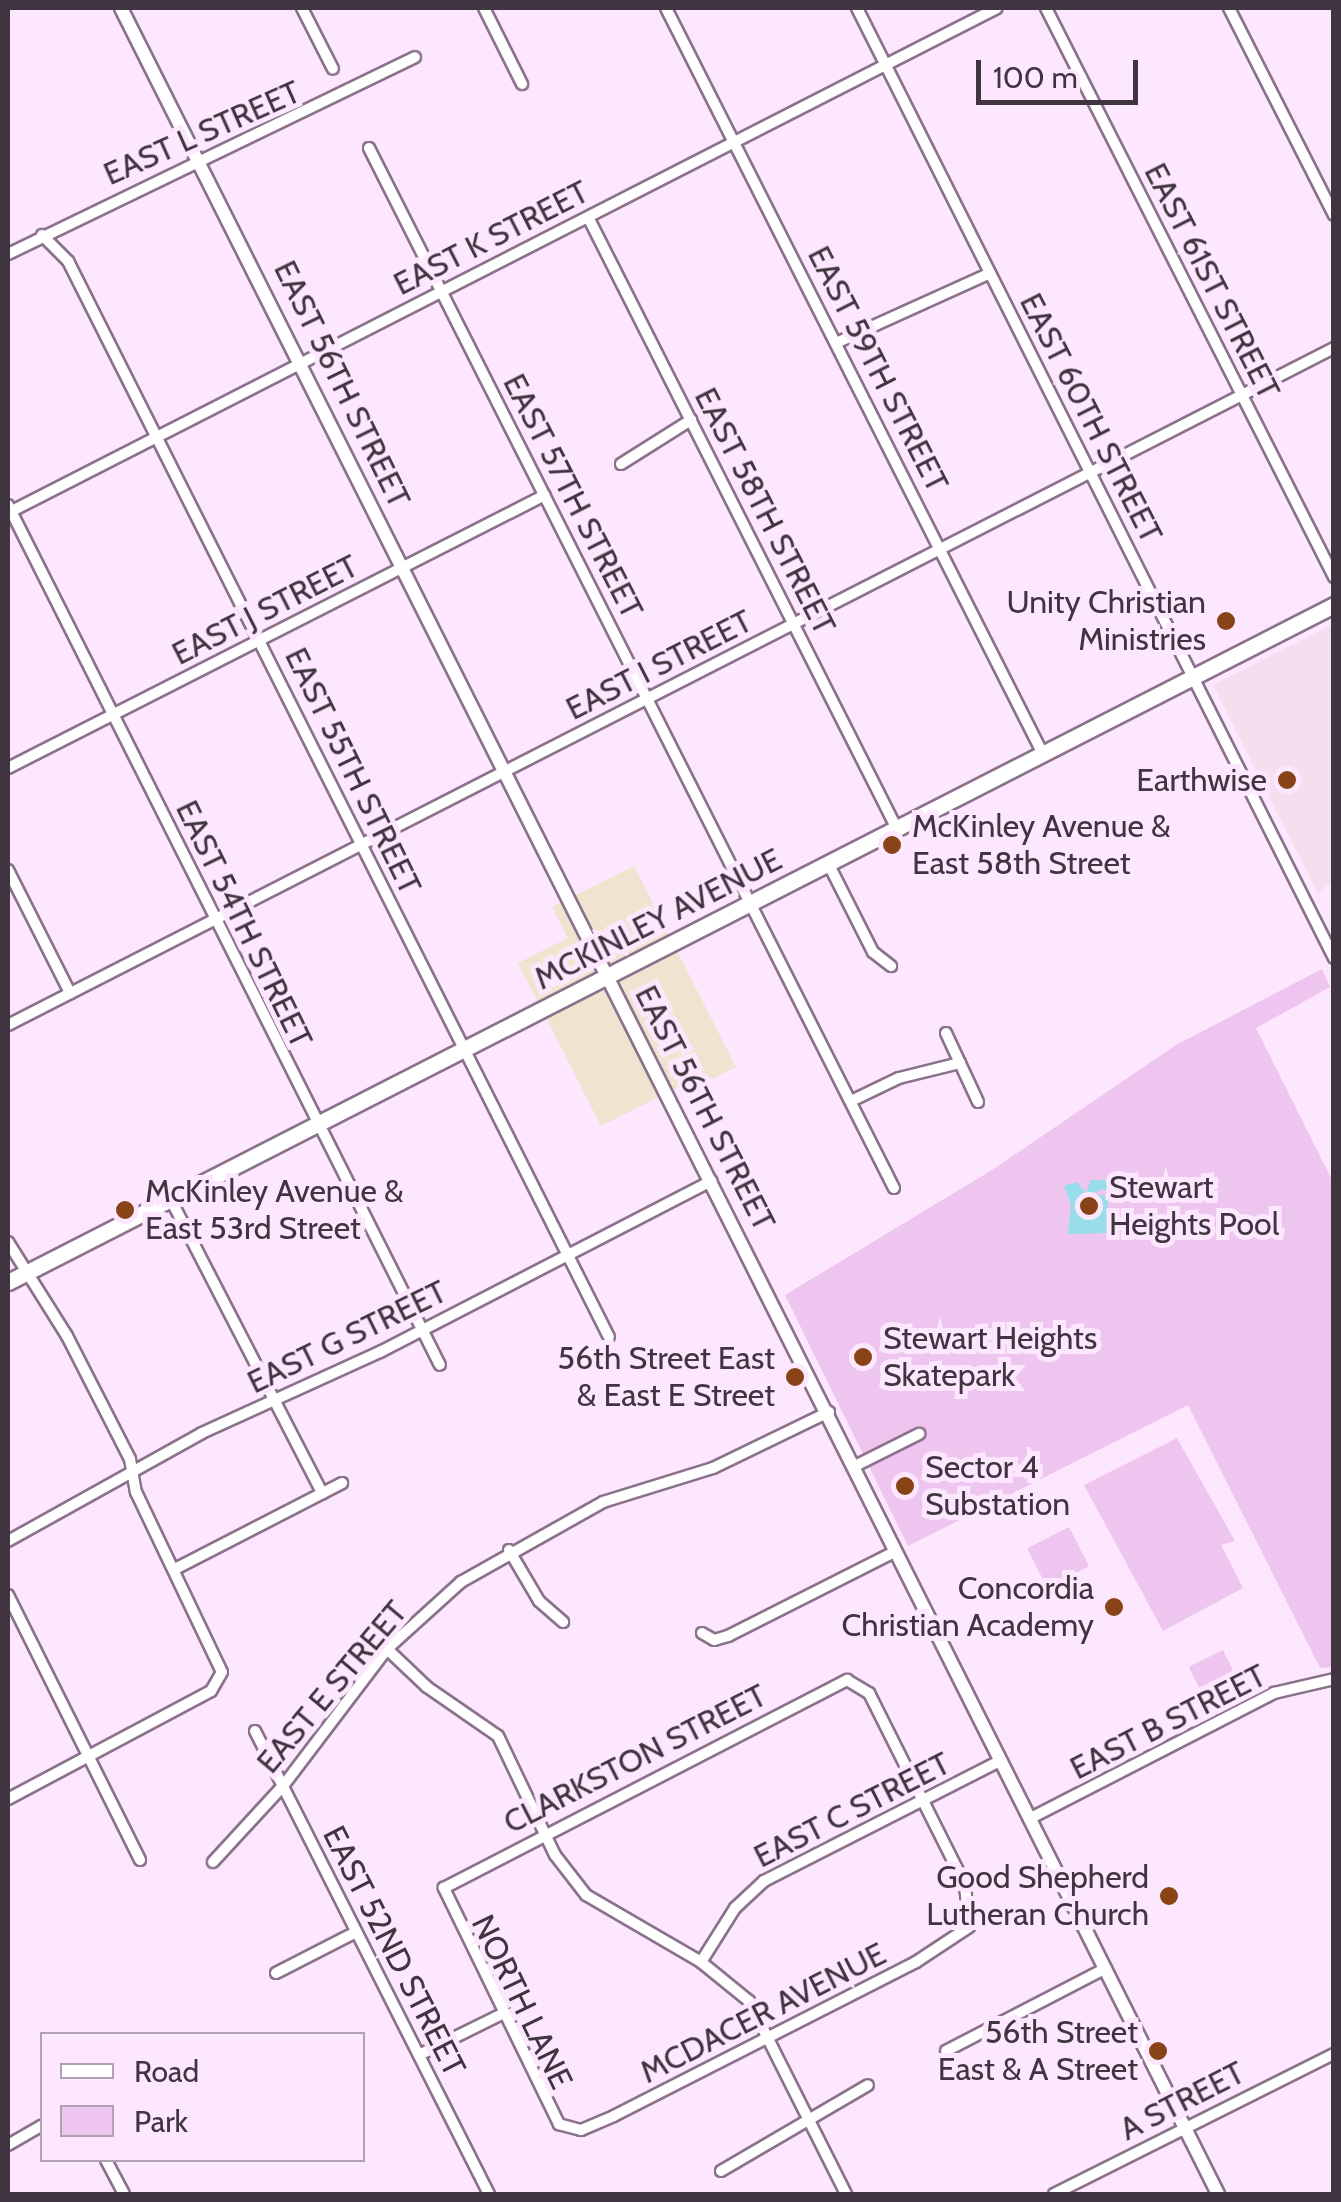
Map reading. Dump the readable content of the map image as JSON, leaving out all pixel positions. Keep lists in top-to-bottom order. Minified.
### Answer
{"streets":{"main road":["MCKINLEY AVENUE"],"street":["EAST L STREET","EAST K STREET","EAST 61ST STREET","EAST 59TH STREET","EAST 56TH STREET","EAST 60TH STREET","EAST 57TH STREET","EAST 58TH STREET","EAST J STREET","EAST I STREET","EAST 55TH STREET","EAST 54TH STREET","EAST G STREET","EAST E STREET","EAST B STREET","CLARKSTON STREET","EAST C STREET","EAST 52ND STREET","NORTH LANE","MCDACER AVENUE","A STREET"]},"crossings":[["EAST L STREET","EAST 56TH STREET"],["EAST L STREET","EAST 55TH STREET"],["EAST K STREET","EAST 59TH STREET"],["EAST K STREET","EAST 56TH STREET"],["EAST K STREET","EAST 60TH STREET"],["EAST K STREET","EAST 57TH STREET"],["EAST K STREET","EAST 58TH STREET"],["EAST K STREET","EAST 55TH STREET"],["EAST K STREET","EAST 54TH STREET"],["EAST 61ST STREET","EAST I STREET"],["EAST 59TH STREET","EAST I STREET"],["EAST 59TH STREET","MCKINLEY AVENUE"],["EAST 56TH STREET","EAST J STREET"],["EAST 56TH STREET","EAST I STREET"],["EAST 56TH STREET","MCKINLEY AVENUE"],["EAST 56TH STREET","EAST G STREET"],["EAST 56TH STREET","EAST E STREET"],["EAST 56TH STREET","EAST B STREET"],["EAST 56TH STREET","EAST C STREET"],["EAST 56TH STREET","A STREET"],["EAST 60TH STREET","EAST I STREET"],["EAST 60TH STREET","MCKINLEY AVENUE"],["EAST 57TH STREET","EAST J STREET"],["EAST 57TH STREET","EAST I STREET"],["EAST 57TH STREET","MCKINLEY AVENUE"],["EAST 58TH STREET","EAST I STREET"],["EAST 58TH STREET","MCKINLEY AVENUE"],["EAST J STREET","EAST 55TH STREET"],["EAST J STREET","EAST 54TH STREET"],["EAST I STREET","EAST 55TH STREET"],["EAST I STREET","EAST 54TH STREET"],["EAST 55TH STREET","MCKINLEY AVENUE"],["EAST 55TH STREET","EAST G STREET"],["MCKINLEY AVENUE","EAST 54TH STREET"],["EAST 54TH STREET","EAST G STREET"],["EAST E STREET","EAST 52ND STREET"],["CLARKSTON STREET","EAST C STREET"],["CLARKSTON STREET","NORTH LANE"],["CLARKSTON STREET","MCDACER AVENUE"],["EAST C STREET","MCDACER AVENUE"],["NORTH LANE","MCDACER AVENUE"]],"places":["Unity Christian Ministries","Earthwise","McKinley Avenue & East 58th Street","Stewart Heights Pool","McKinley Avenue & East 53rd Street","Stewart Heights Skatepark","56th Street East & East E Street","Sector 4 Substation","Concordia Christian Academy","Good Shepherd Lutheran Church","56th Street East & A Street"],"legend":["Road","Park"],"scale_bar":"100 m"}
